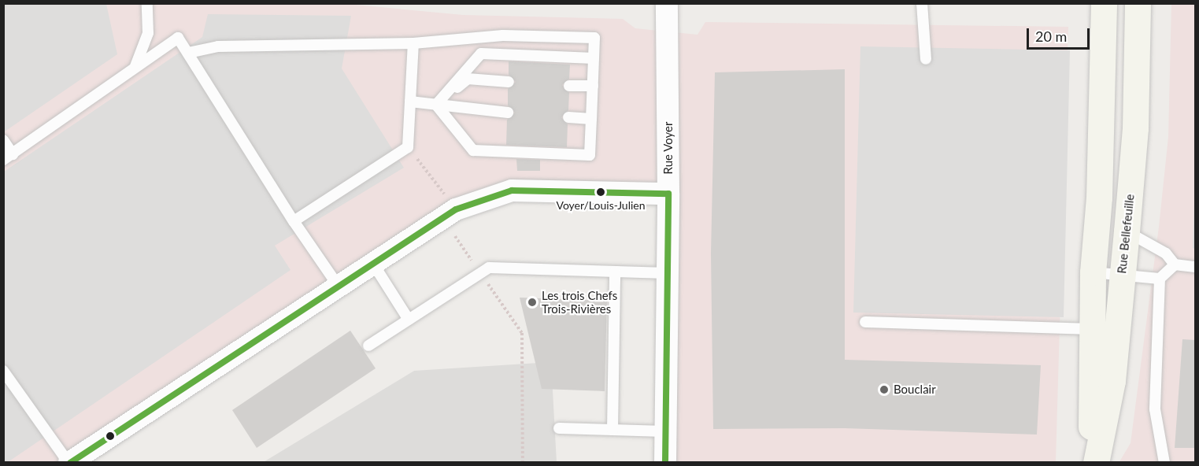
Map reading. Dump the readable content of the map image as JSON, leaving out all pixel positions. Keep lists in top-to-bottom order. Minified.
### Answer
{"streets":{"street":["Rue Voyer","Rue Bellefeuille"]},"places":["Voyer/Louis-Julien","Les trois Chefs Trois-Rivières","Bouclair"],"scale_bar":"20 m"}
